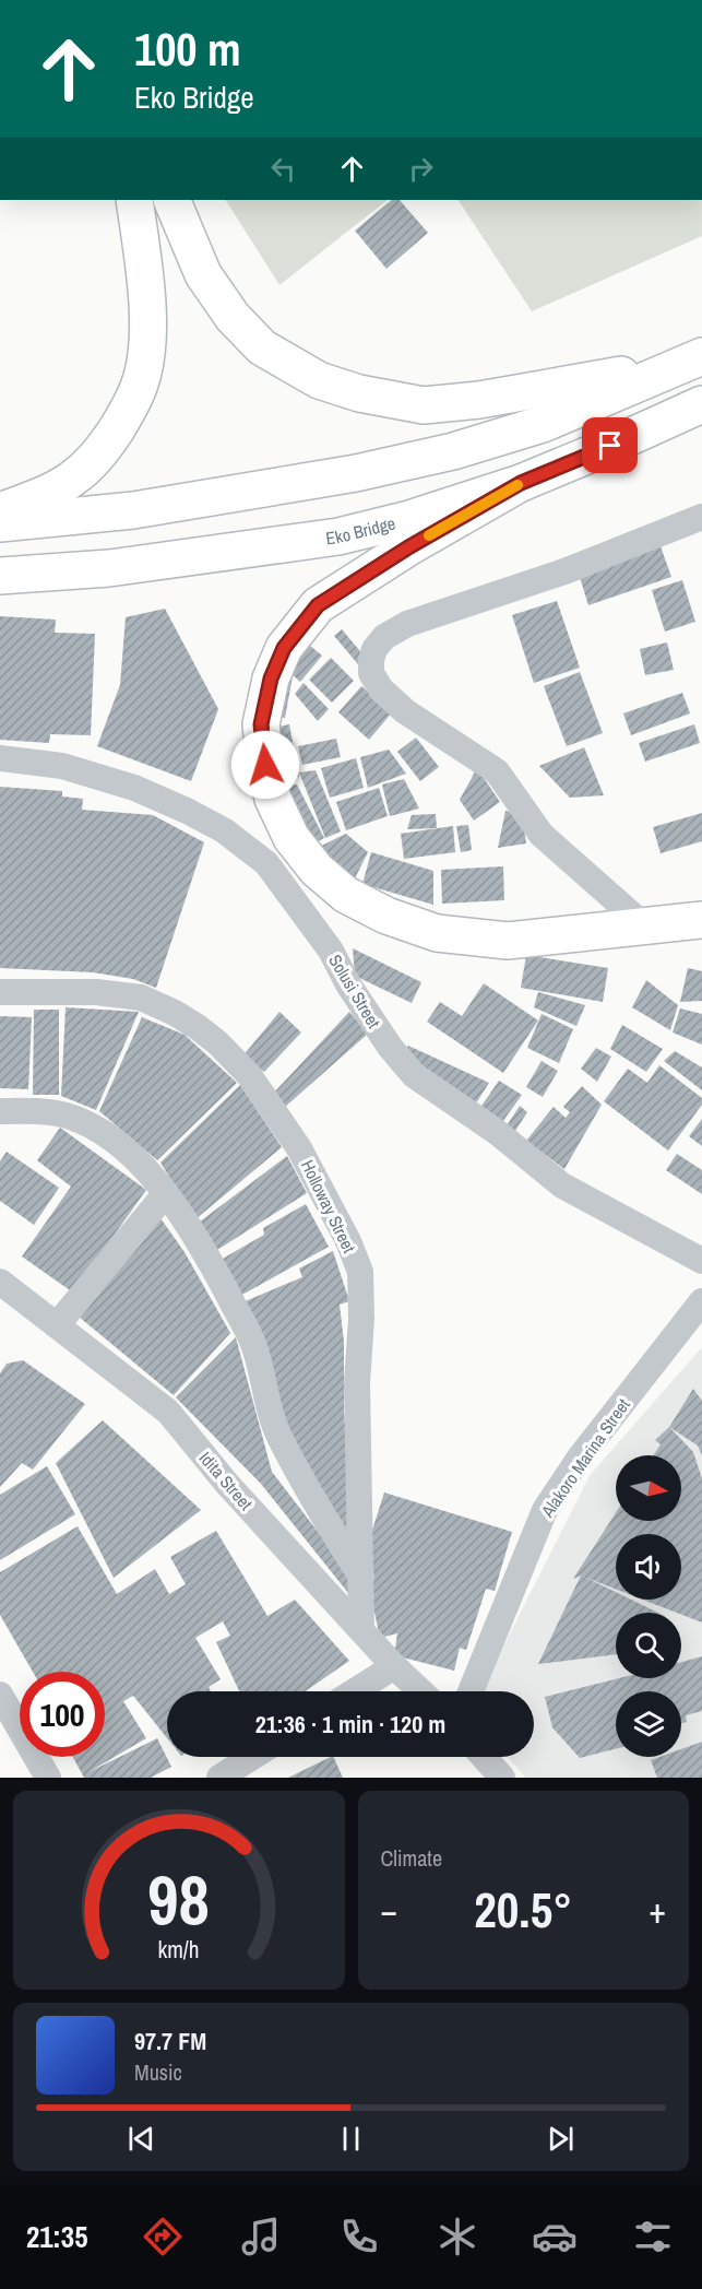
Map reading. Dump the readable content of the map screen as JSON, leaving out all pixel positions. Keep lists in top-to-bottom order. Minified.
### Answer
{"streets":{"highway":["Eko Bridge"],"street":["Solusi Street","Holloway Street","Alakoro Marina Street","Idita Street"]},"crossings":[["Holloway Street","Idita Street"]],"north":"right","page":{"turn":["100 m","Eko Bridge"],"limit":"100","trip":"21:36 · 1 min · 120 m","tile":"Climate","heat":["−","20.5°","+"],"song":["97.7 FM","Music"],"tabs":"21:35","gauge":["98","km/h"]}}
